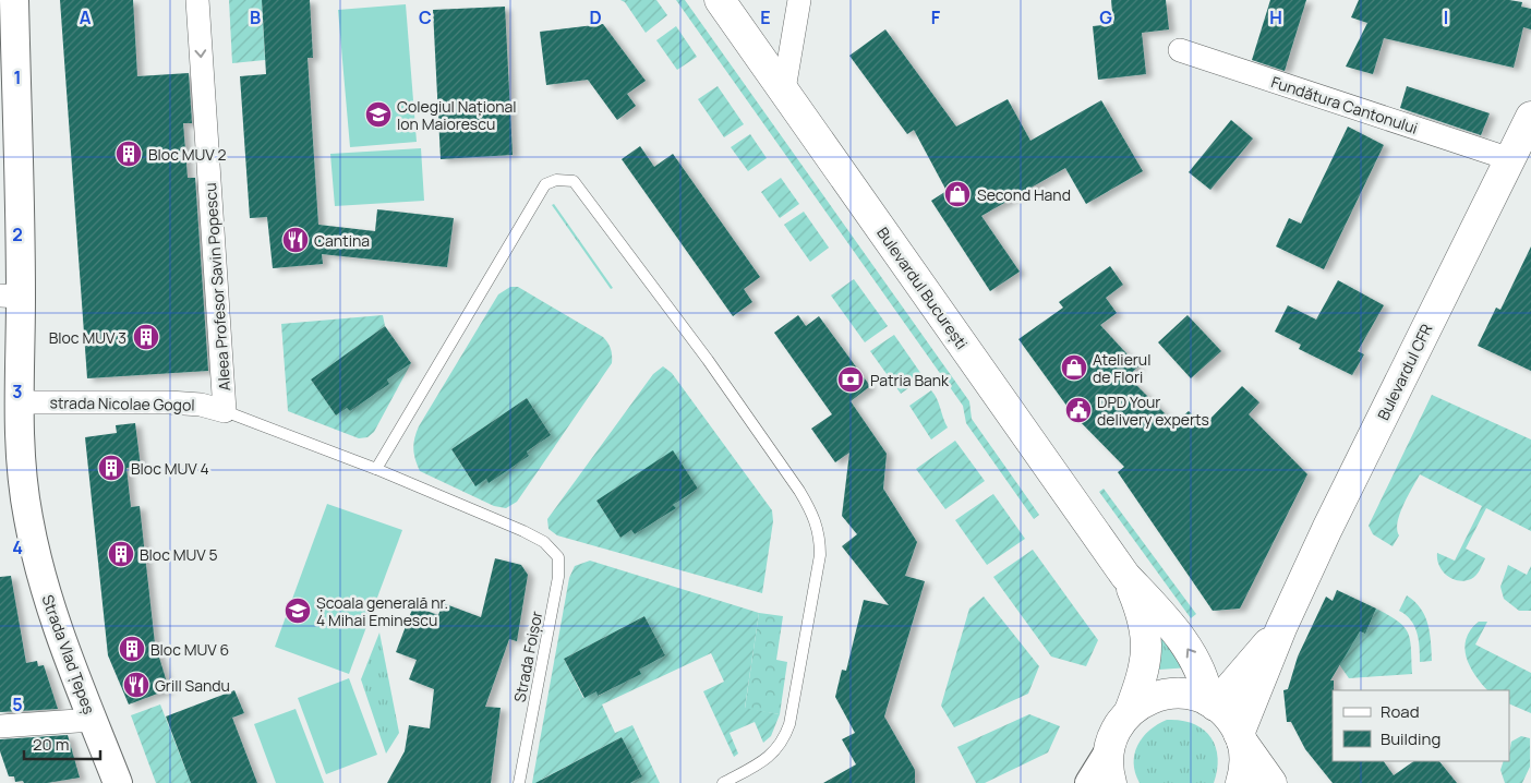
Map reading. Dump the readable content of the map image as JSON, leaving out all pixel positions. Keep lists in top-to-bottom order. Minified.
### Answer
{"streets":{"main road":["Bulevardul București","Bulevardul CFR"],"street":["Fundătura Cantonului","Aleea Profesor Savin Popescu","strada Nicolae Gogol","Strada Vlad Țepeș"],"lane":["Strada Foișor"]},"crossings":[["Fundătura Cantonului","Bulevardul CFR"],["Aleea Profesor Savin Popescu","strada Nicolae Gogol"],["Bulevardul București","Bulevardul CFR"],["strada Nicolae Gogol","Strada Vlad Țepeș"]],"one_way":["Aleea Profesor Savin Popescu"],"places":{"school or university":["Colegiul Național Ion Maiorescu","Școala generală nr. 4 Mihai Eminescu"],"building":["Bloc MUV 2","Bloc MUV 3","Bloc MUV 4","Bloc MUV 5","Bloc MUV 6"],"shop":["Second Hand","Atelierul de Flori"],"restaurant":["Cantina","Grill Sandu"],"bank":["Patria Bank"],"public building":["DPD Your delivery experts"]},"legend":["Road","Building"],"scale_bar":"20 m","grid":{"columns":["A","B","C","D","E","F","G","H","I"],"rows":["1","2","3","4","5"]}}
